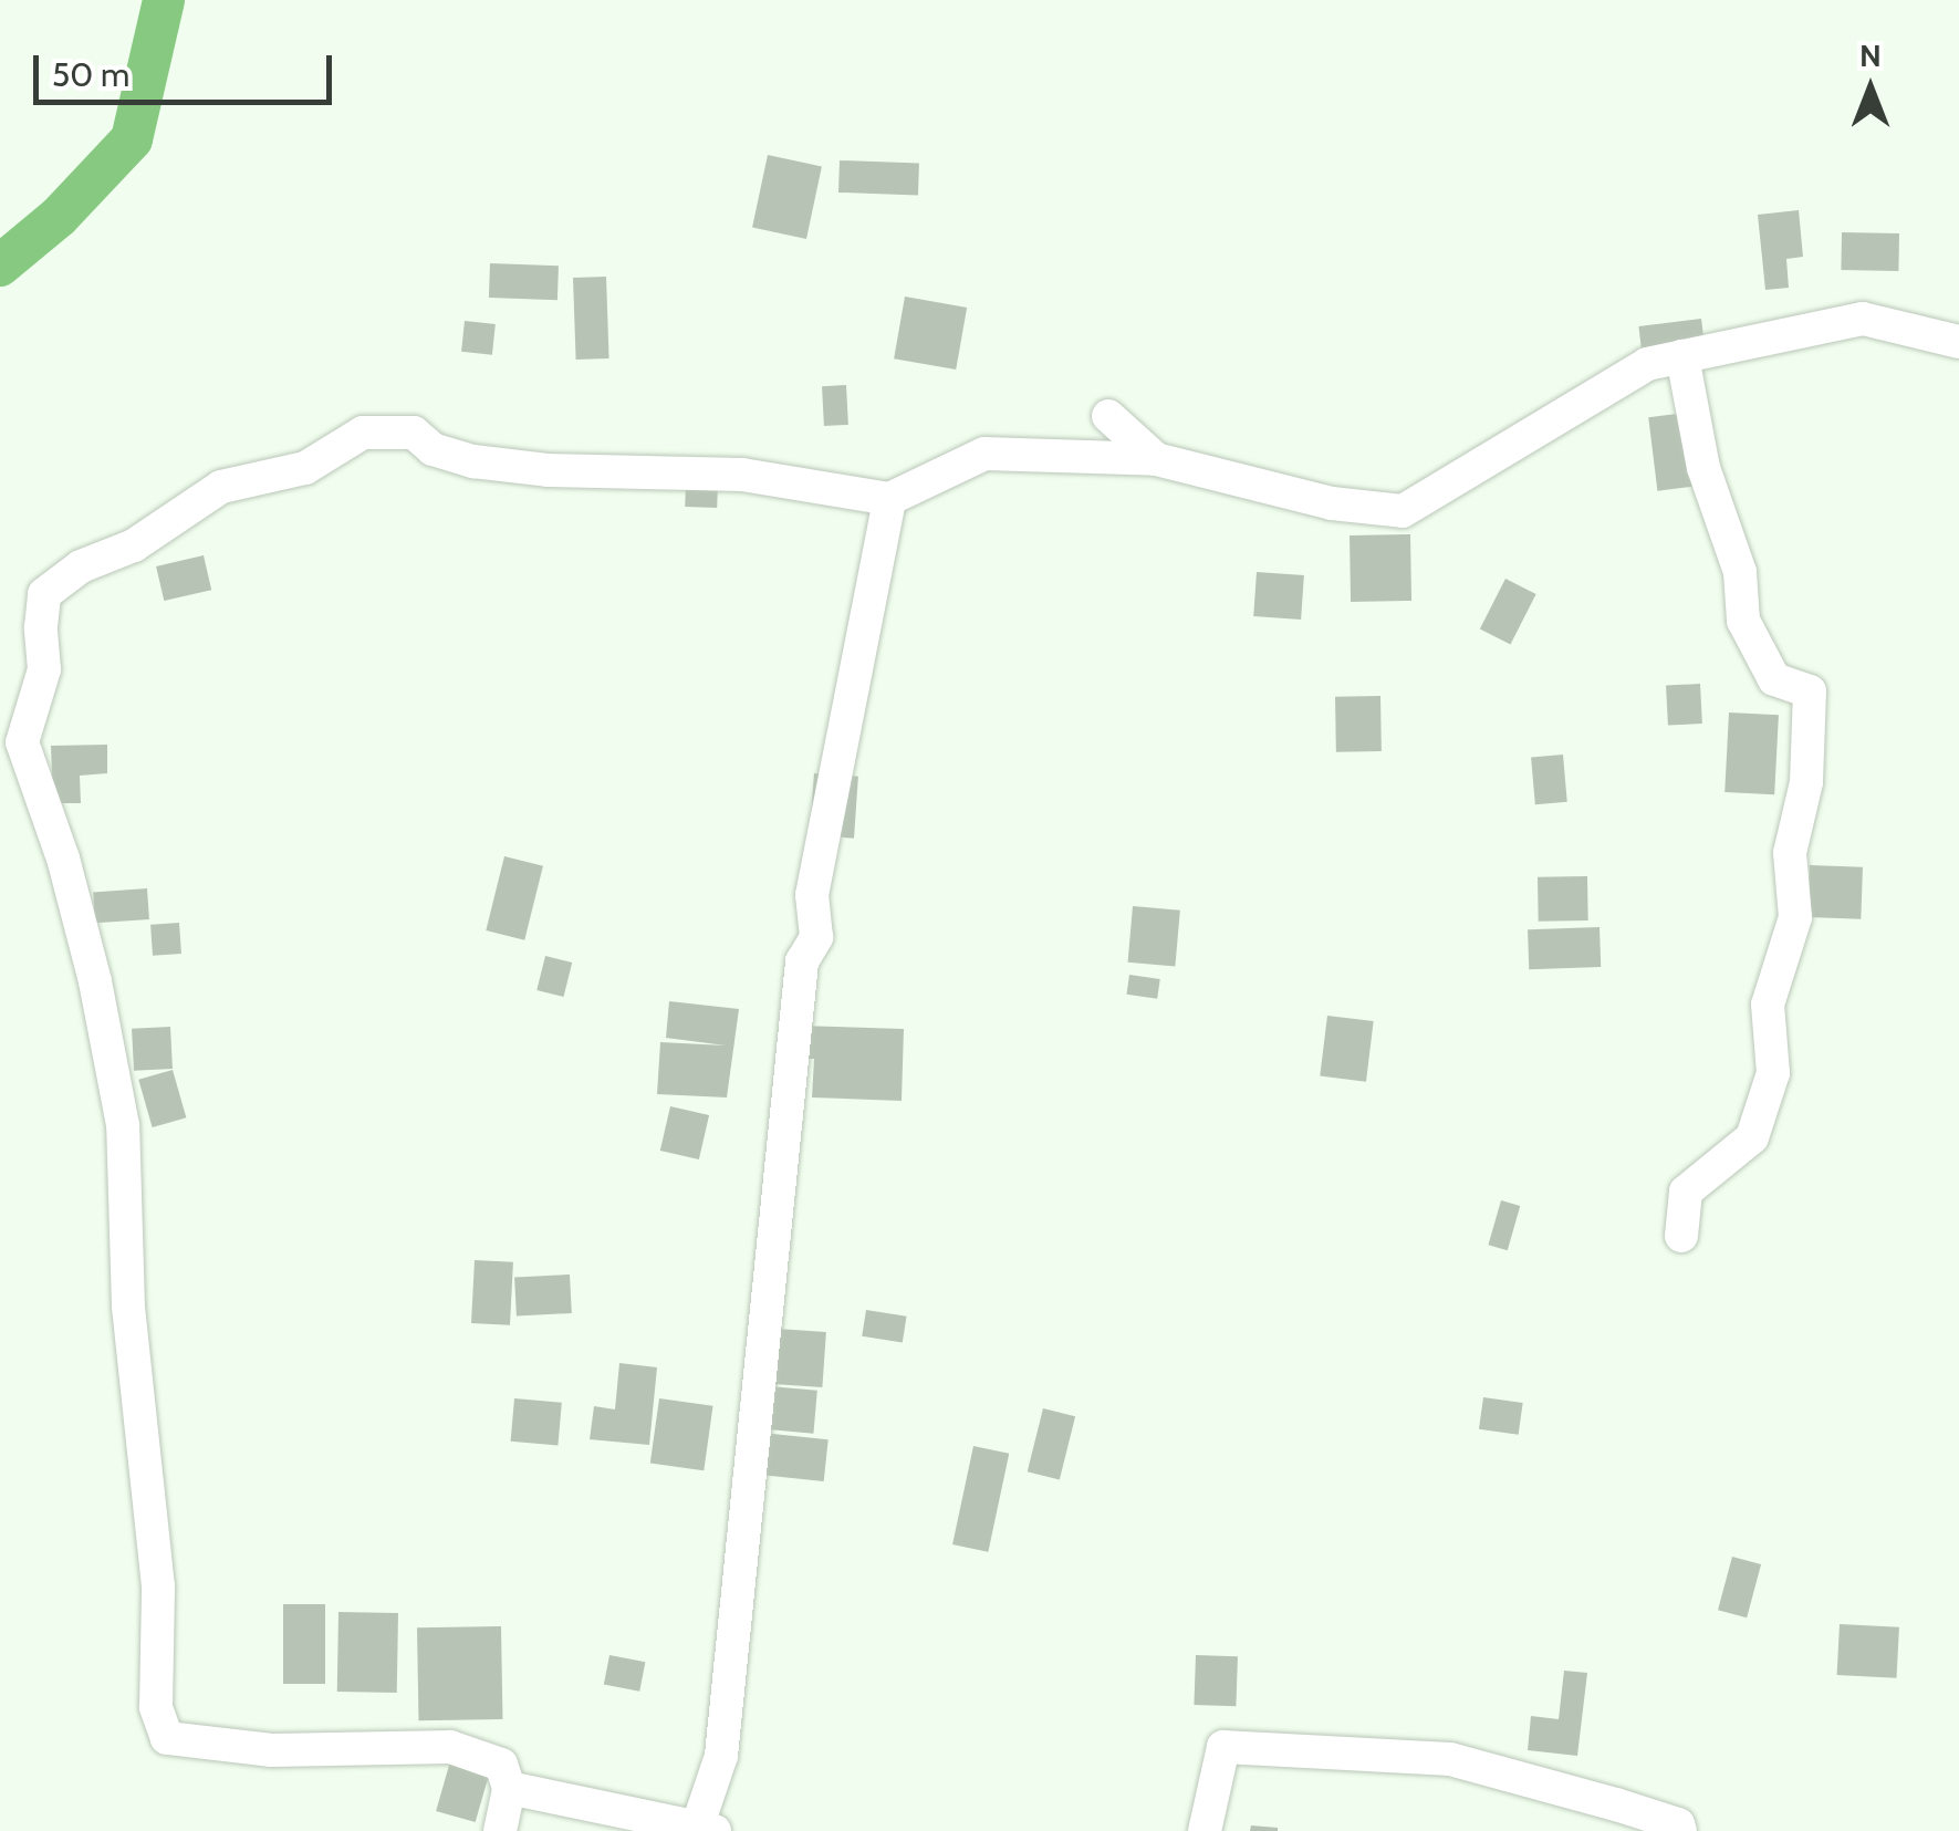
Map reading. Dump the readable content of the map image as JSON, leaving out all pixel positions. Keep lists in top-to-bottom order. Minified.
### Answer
{"scale_bar":"50 m","north":"top"}
